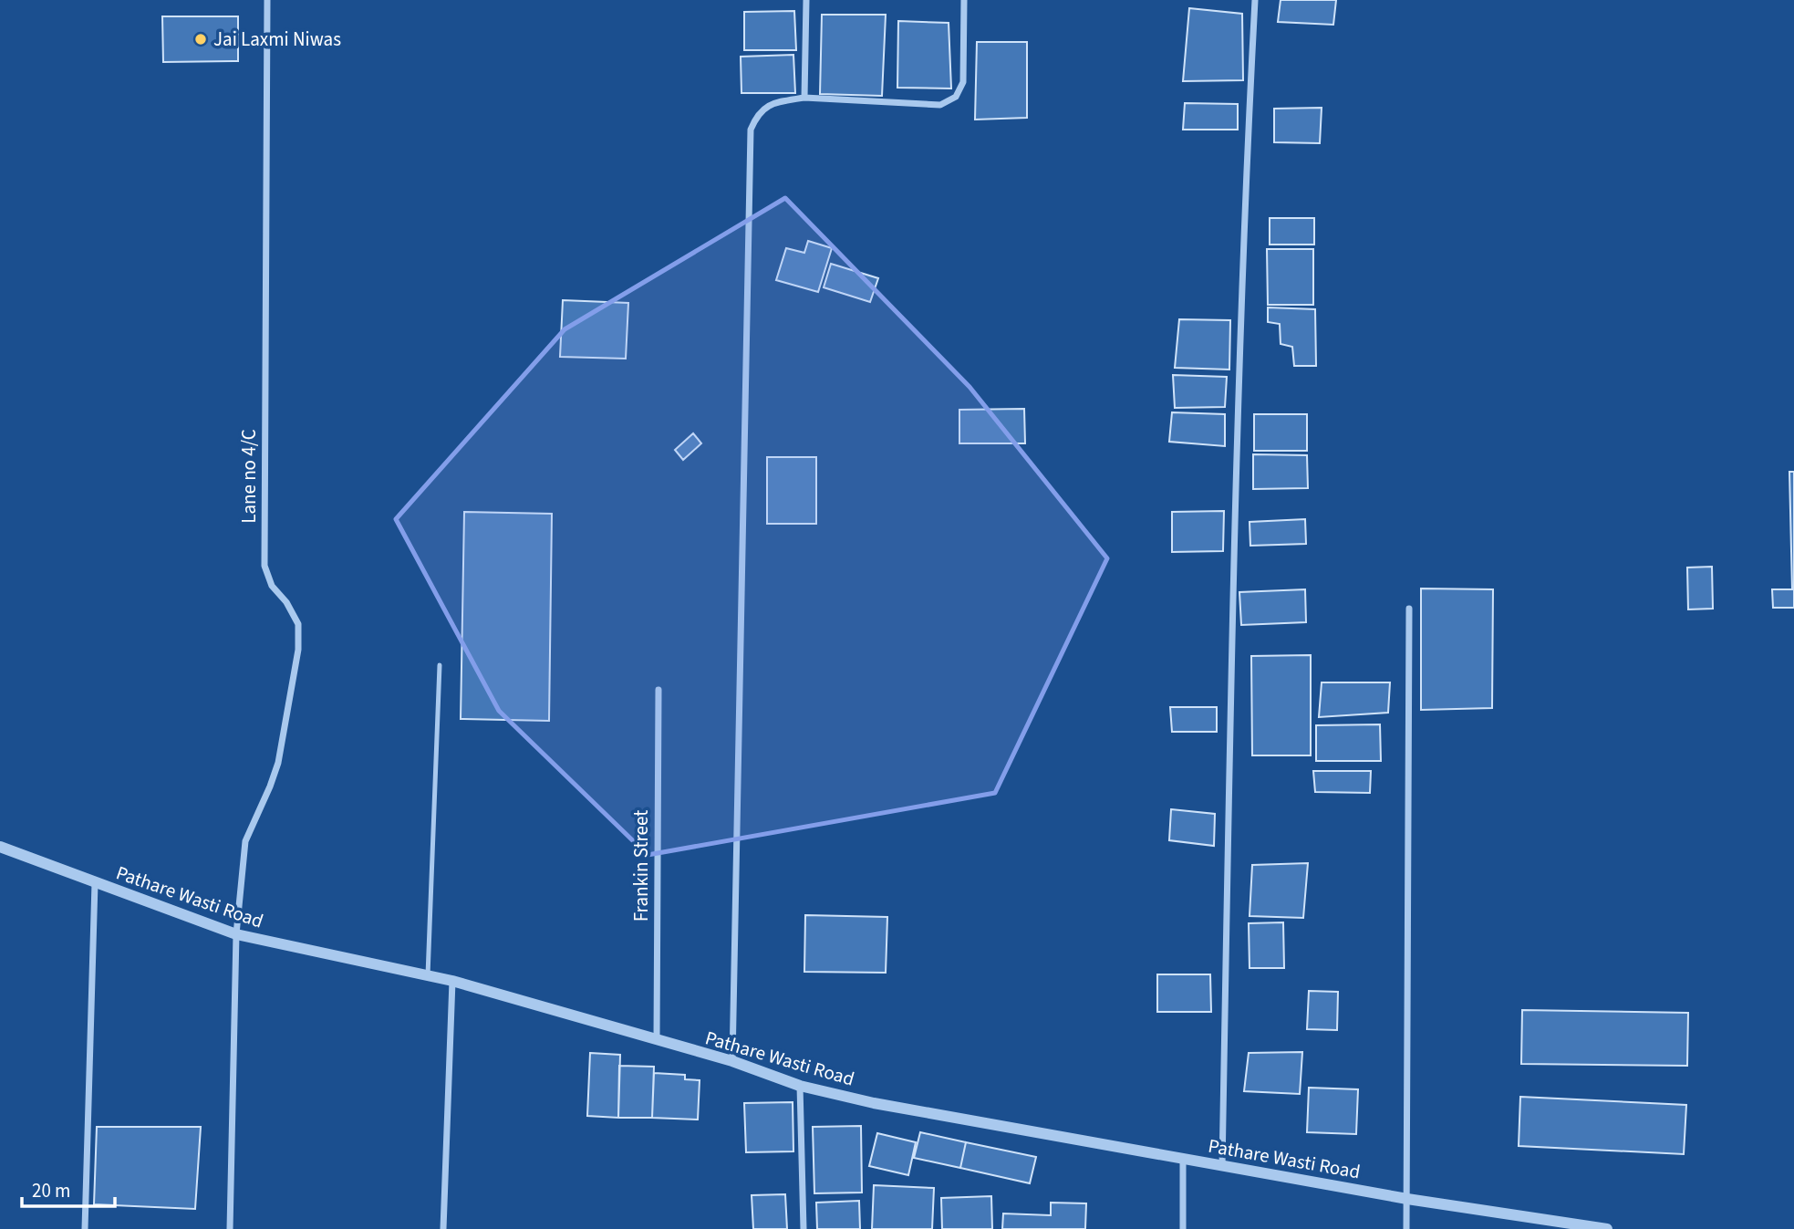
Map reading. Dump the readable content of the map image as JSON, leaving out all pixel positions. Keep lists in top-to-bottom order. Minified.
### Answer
{"streets":{"street":["Lane no 4/C","Frankin Street","Pathare Wasti Road"]},"crossings":[["Lane no 4/C","Pathare Wasti Road"],["Frankin Street","Pathare Wasti Road"]],"places":["Jai Laxmi Niwas"],"scale_bar":"20 m"}
